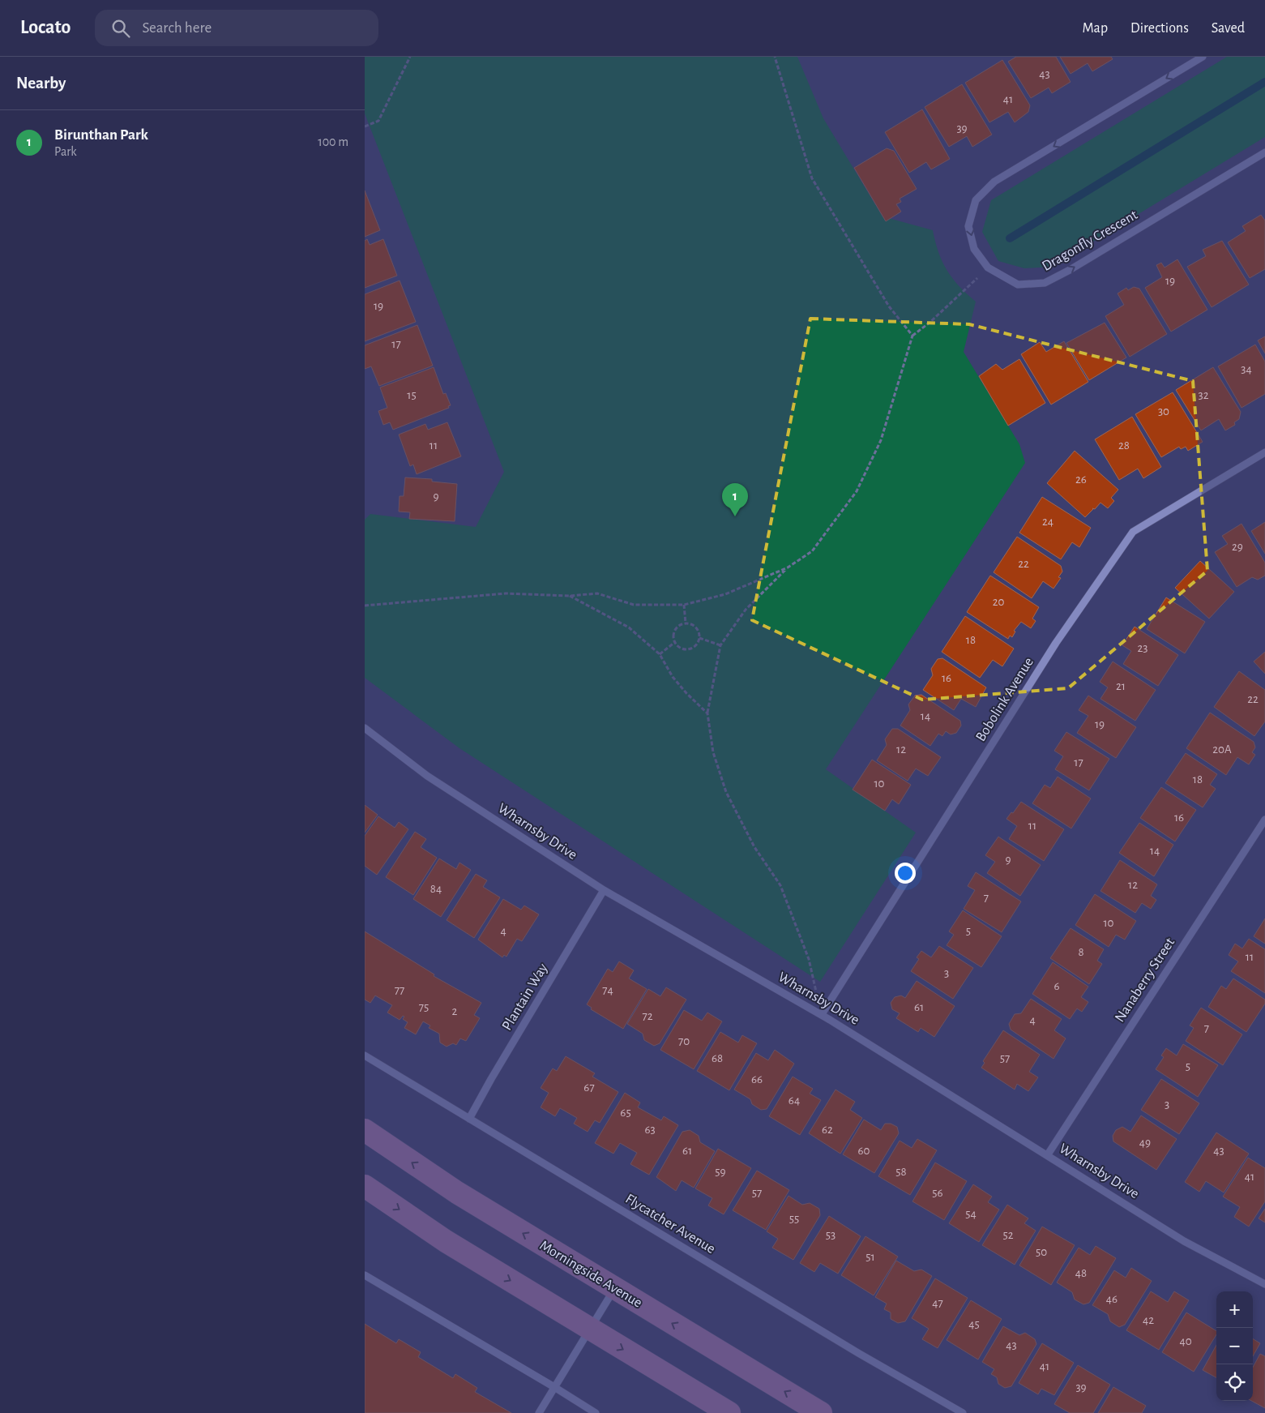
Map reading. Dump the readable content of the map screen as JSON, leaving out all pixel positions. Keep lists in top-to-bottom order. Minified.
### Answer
{"streets":{"main road":["Morningside Avenue"],"street":["Dragonfly Crescent","Bobolink Avenue","Wharnsby Drive","Nanaberry Street","Plantain Way","Flycatcher Avenue"]},"crossings":[["Bobolink Avenue","Wharnsby Drive"],["Wharnsby Drive","Nanaberry Street"],["Wharnsby Drive","Plantain Way"],["Plantain Way","Flycatcher Avenue"]],"house_numbers":["43","41","39","19","19","17","34","15","32","30","11","28","26","9","24","29","22","20","18","23","16","21","22","14","19","12","20A","17","18","10","16","11","14","9","12","84","7","10","4","5","8","11","3","6","77","74","75","61","2","72","4","7","70","68","57","5","66","67","64","3","65","63","62","49","61","60","43","59","58","41","57","56","54","55","53","52","50","51","48","46","47","42","45","40","43","41","39"],"page":{"header":"Locato","search":"Search here","nav":["Map","Directions","Saved"],"heading":"Nearby","list":[{"mark":"1","name":"Birunthan Park","note":"Park","value":"100 m"}],"pins":"1","map_buttons":["+","−"]}}
